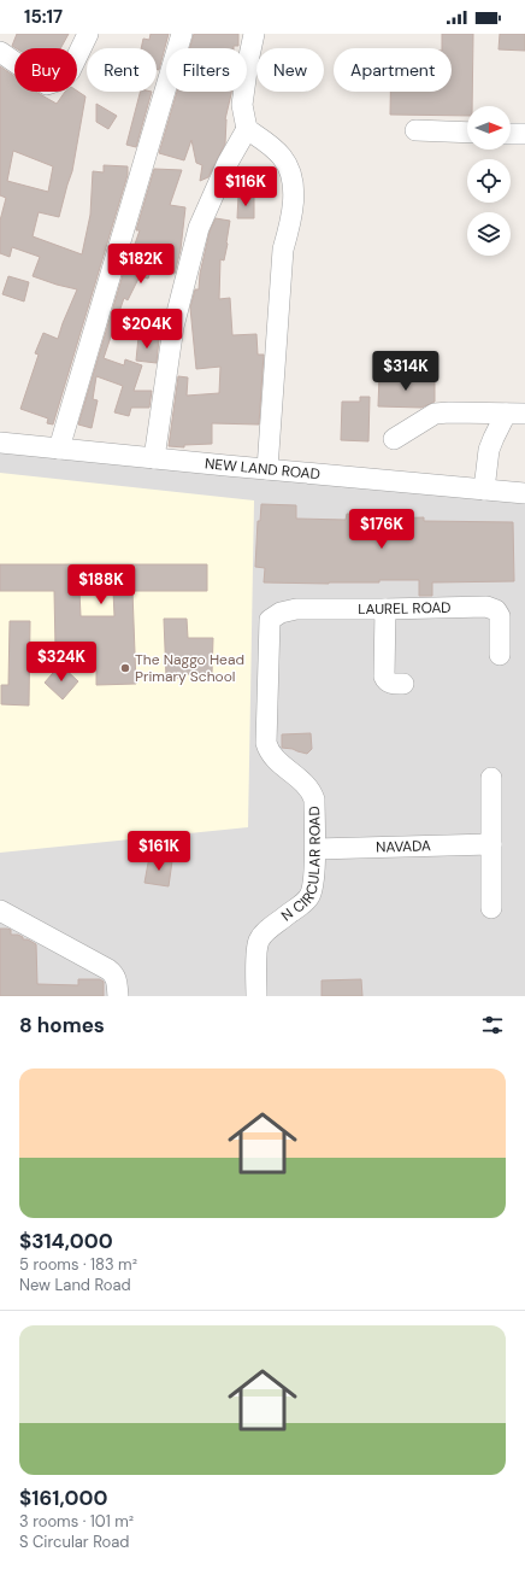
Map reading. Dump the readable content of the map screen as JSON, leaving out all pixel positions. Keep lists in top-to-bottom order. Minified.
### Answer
{"streets":{"street":["NEW LAND ROAD","LAUREL ROAD","NAVADA","N CIRCULAR ROAD"]},"crossings":[["LAUREL ROAD","N CIRCULAR ROAD"],["NAVADA","N CIRCULAR ROAD"]],"places":["The Naggo Head Primary School"],"north":"right","page":{"status":"15:17","chip":["Buy","Rent","Filters","New","Apartment"],"price":["$116K","$182K","$204K","$314K","$176K","$188K","$324K","$161K"],"heading":"8 homes","list":[{"name":"$314,000","note":"5 rooms · 183 m² · New Land Road"},{"name":"$161,000","note":"3 rooms · 101 m² · S Circular Road"}]}}
